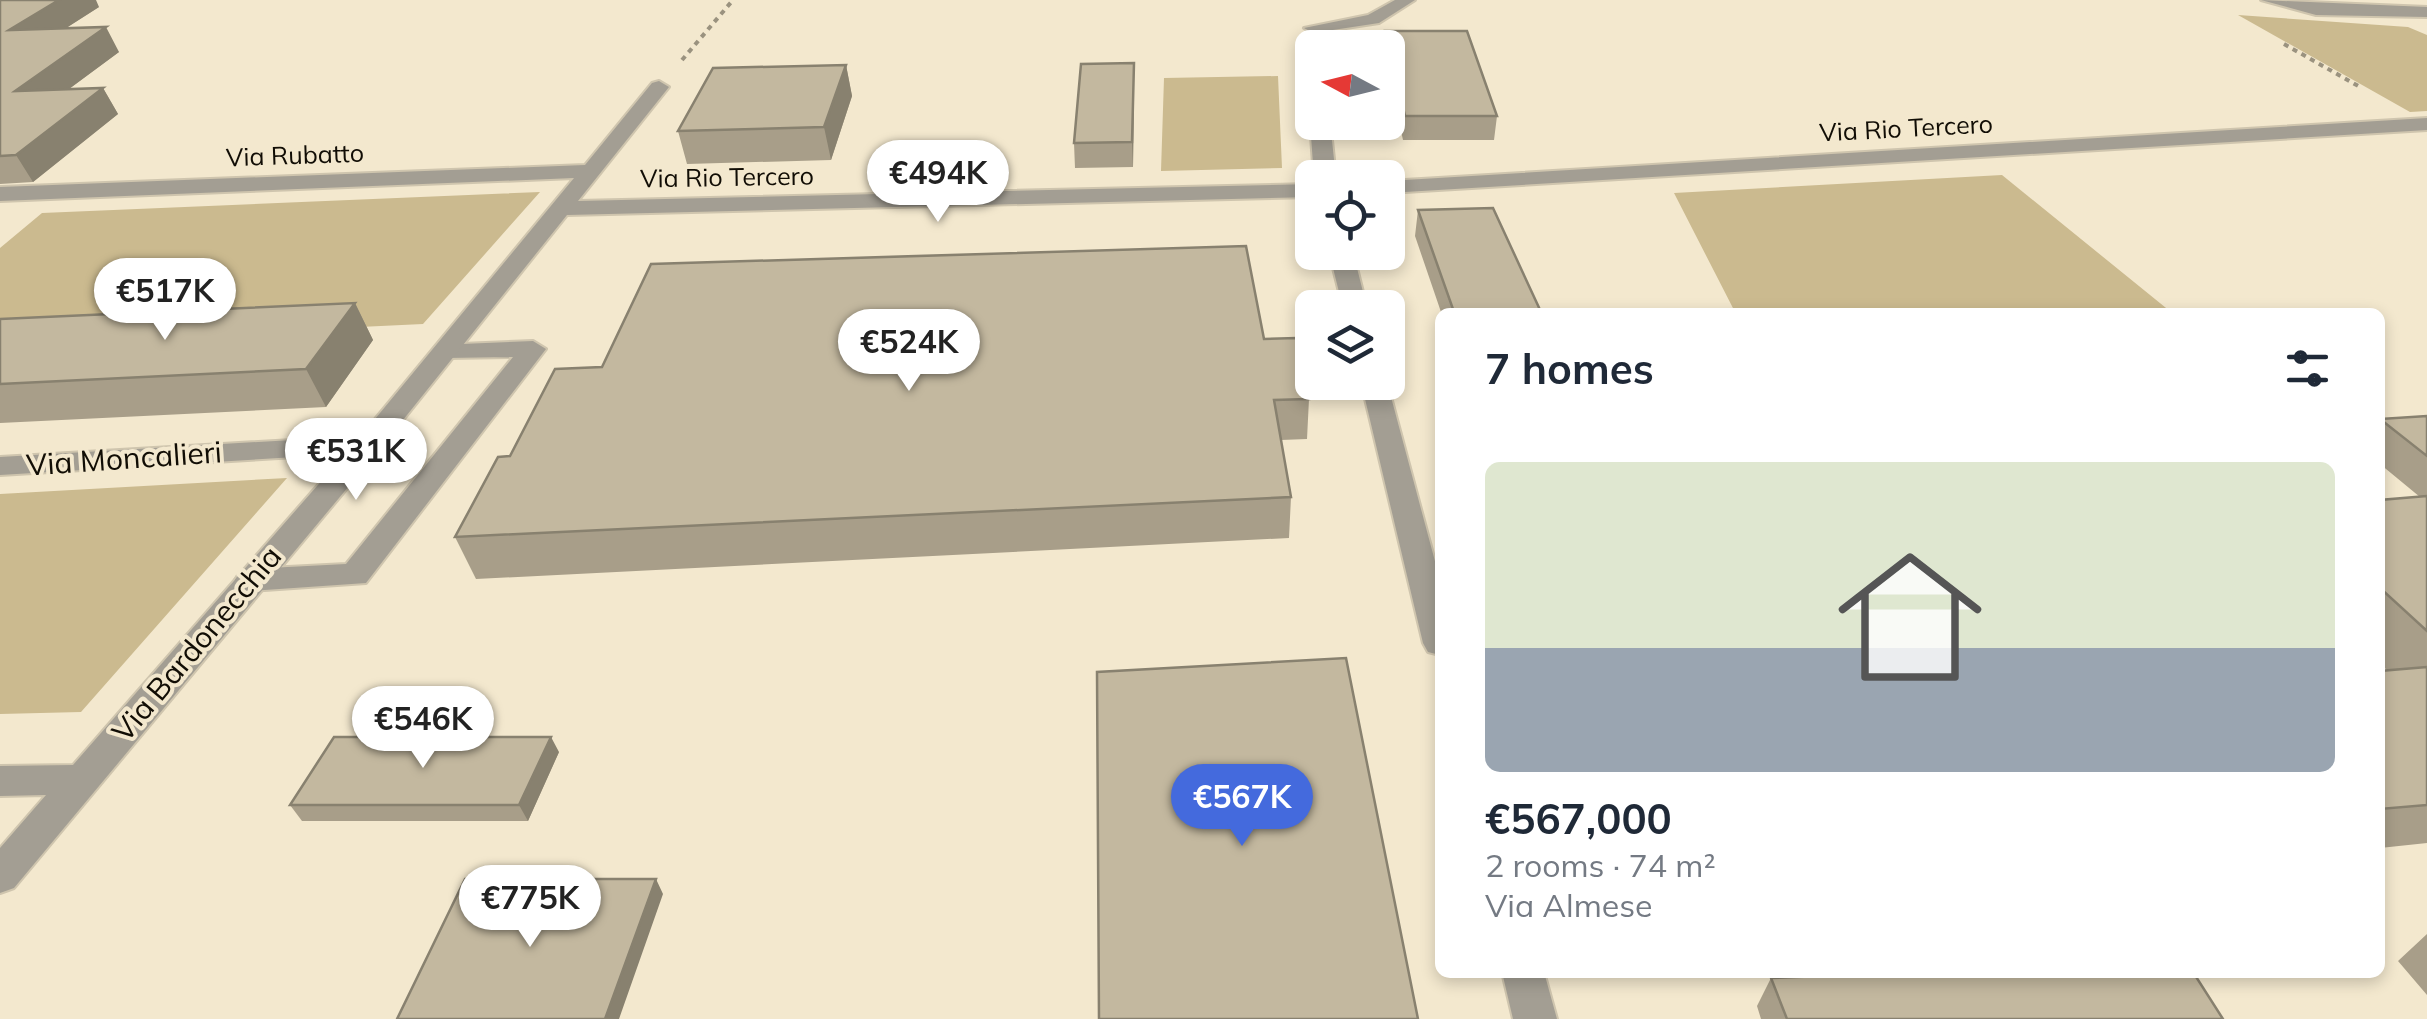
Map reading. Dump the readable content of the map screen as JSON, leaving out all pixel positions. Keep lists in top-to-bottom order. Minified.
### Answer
{"streets":{"street":["Via Rio Tercero","Via Rubatto","Via Moncalieri","Via Bardonecchia"]},"crossings":[["Via Rio Tercero","Via Bardonecchia"],["Via Rubatto","Via Bardonecchia"],["Via Moncalieri","Via Bardonecchia"]],"north":"left","page":{"price":["€494K","€517K","€524K","€531K","€546K","€567K","€775K"],"heading":"7 homes","list":[{"name":"€567,000","note":"2 rooms · 74 m² · Via Almese"}]}}
